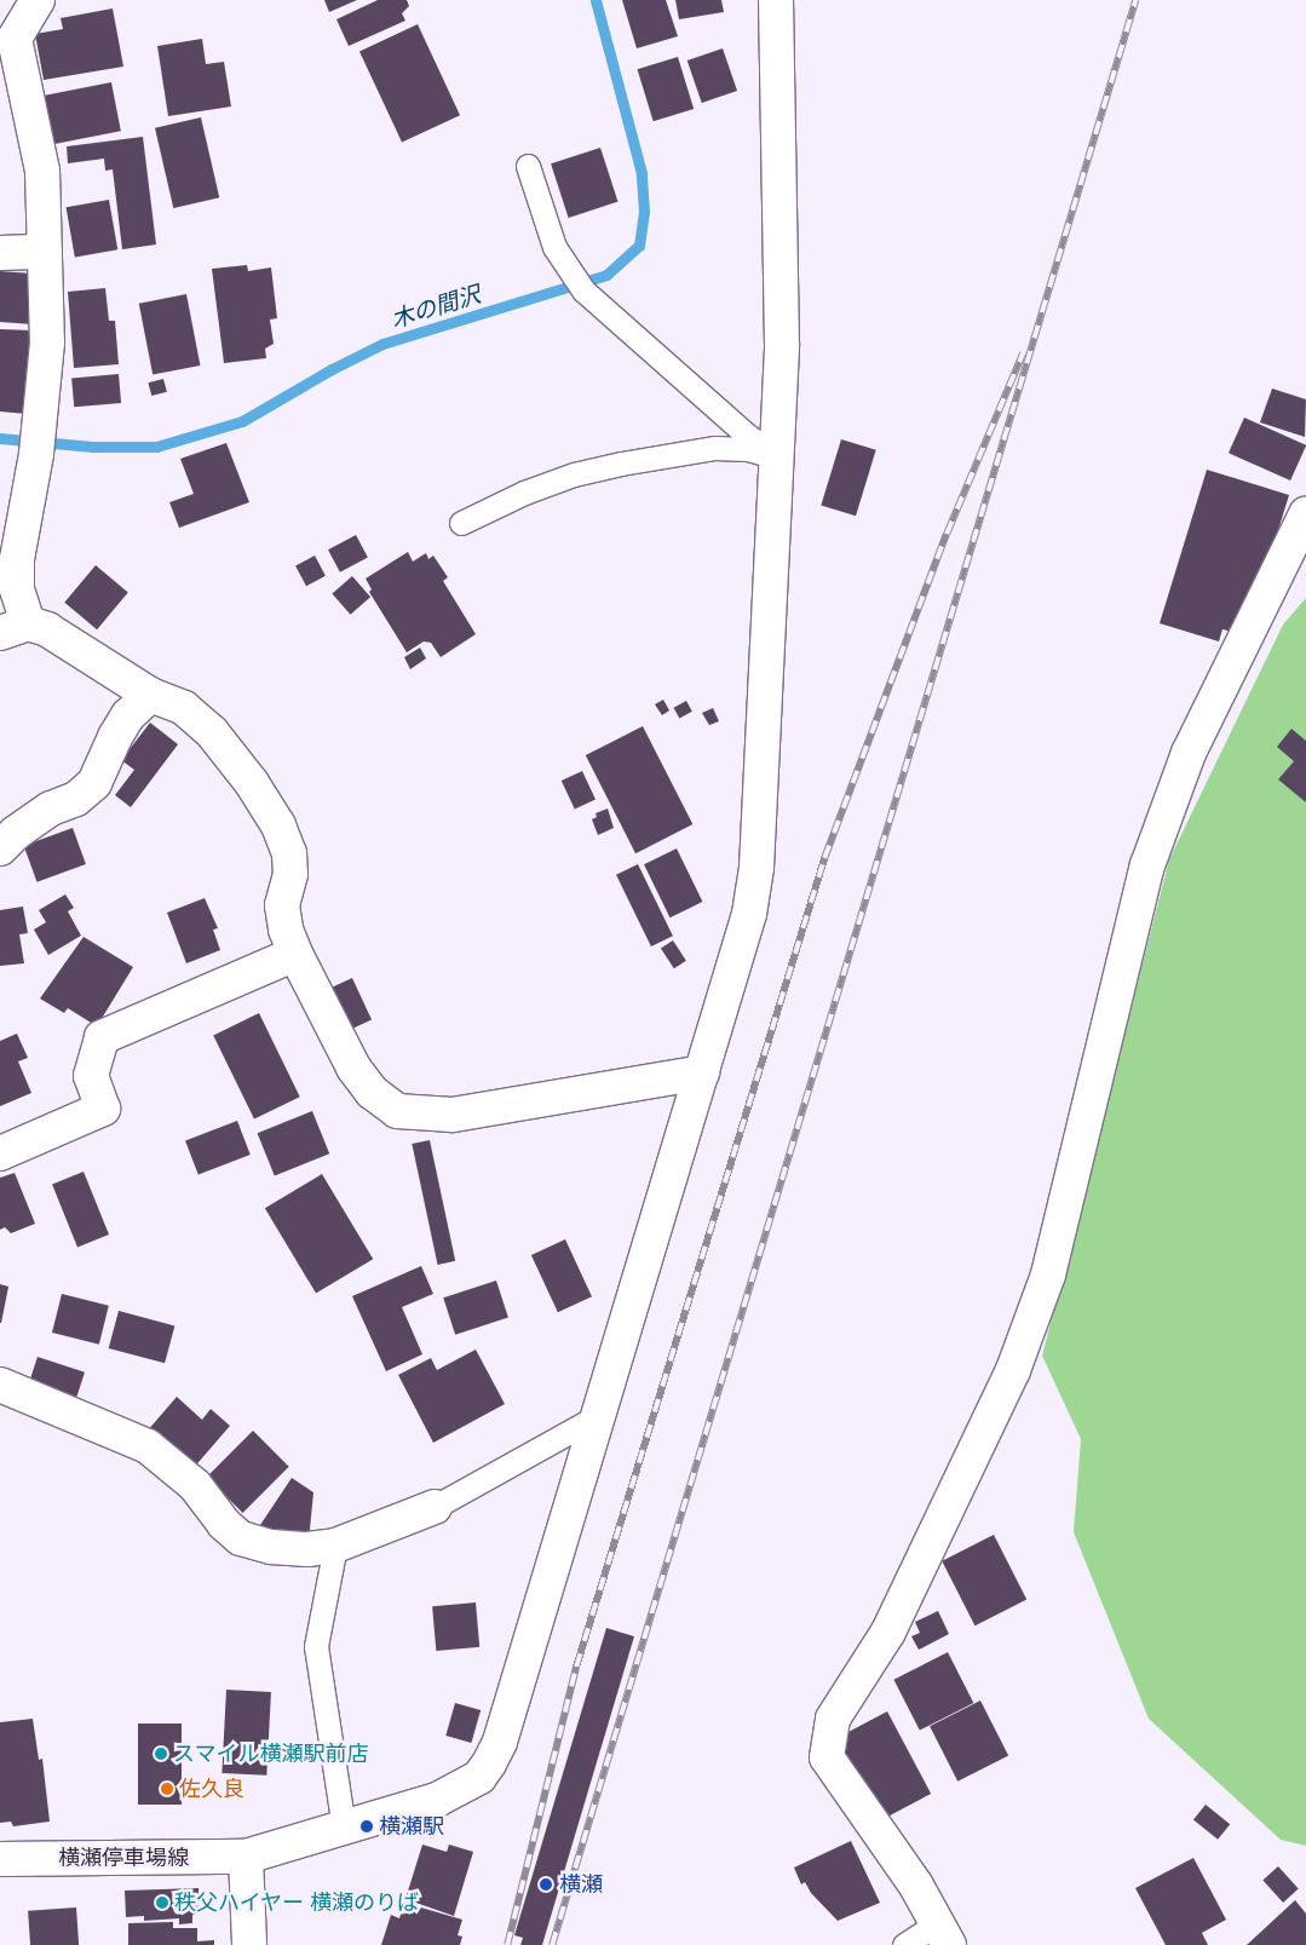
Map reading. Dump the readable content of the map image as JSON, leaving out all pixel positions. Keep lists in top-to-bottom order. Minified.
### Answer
{"streets":{"street":["横瀬停車場線"]},"water":["木の間沢"],"places":["スマイル横瀬駅前店","佐久良","横瀬駅","横瀬","秩父ハイヤー 横瀬のりば"]}
